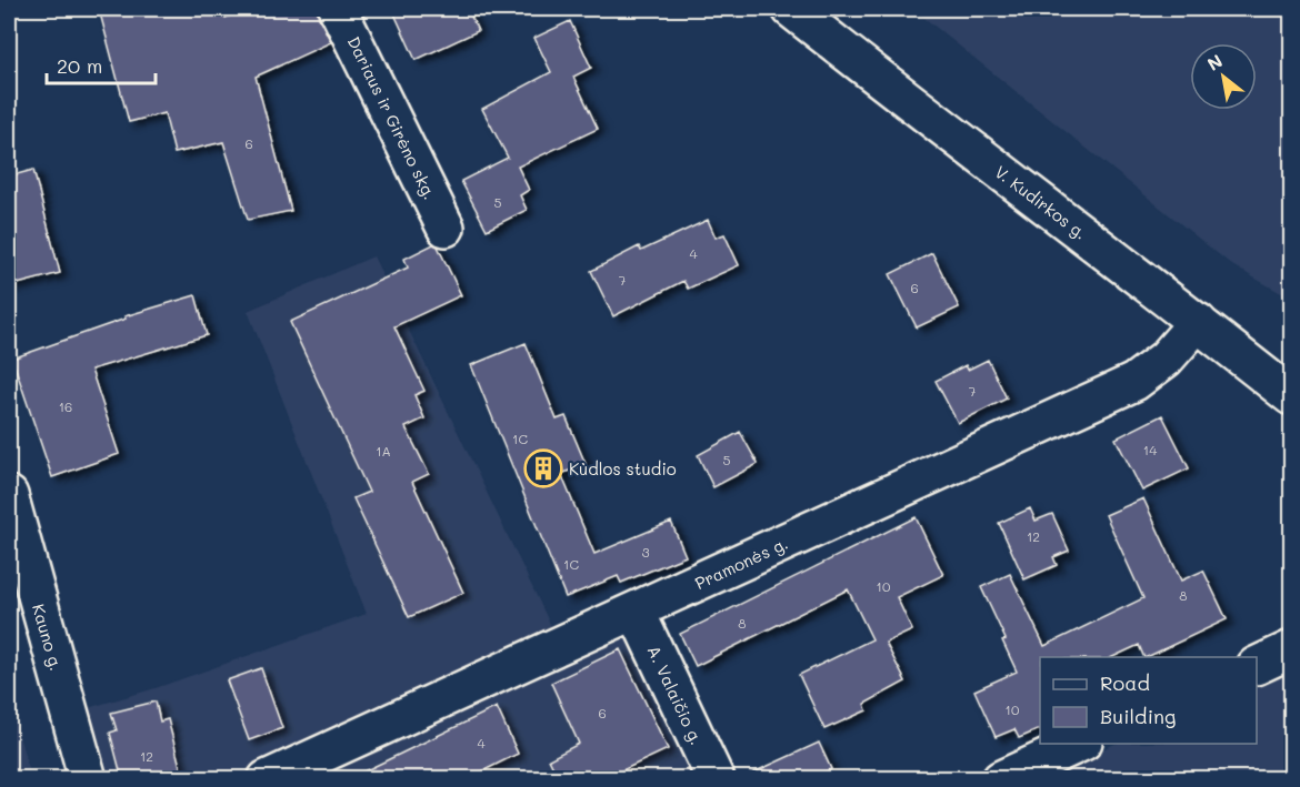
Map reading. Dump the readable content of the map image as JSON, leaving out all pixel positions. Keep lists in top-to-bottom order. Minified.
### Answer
{"streets":{"street":["Dariaus ir Girėno skg.","V. Kudirkos g.","Pramonės g.","Kauno g.","A. Valaičio g."]},"crossings":[["V. Kudirkos g.","Pramonės g."],["Pramonės g.","A. Valaičio g."]],"places":{"building":["Kùdlos studio"]},"house_numbers":["6","5","4","7","6","7","16","1C","14","1A","5","12","3","1C","10","8","8","10","6","4","12"],"legend":["Road","Building"],"scale_bar":"20 m","north":"top left"}
